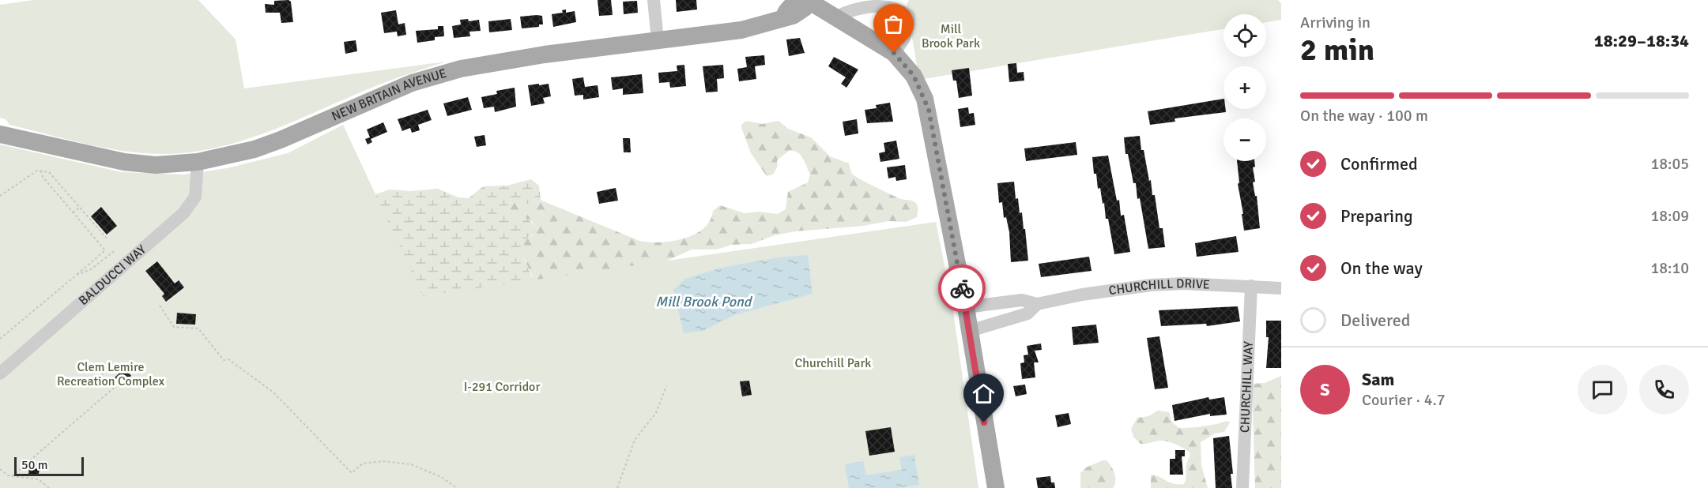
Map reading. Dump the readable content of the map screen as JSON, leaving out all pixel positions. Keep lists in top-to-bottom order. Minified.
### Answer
{"streets":{"main road":["NEW BRITAIN AVENUE"],"street":["BALDUCCI WAY","CHURCHILL DRIVE","CHURCHILL WAY"]},"crossings":[["NEW BRITAIN AVENUE","BALDUCCI WAY"],["CHURCHILL DRIVE","CHURCHILL WAY"]],"water":["Mill Brook Pond"],"parks":["Mill Brook Park","Churchill Park","Clem Lemire Recreation Complex","I-291 Corridor"],"scale_bar":"50 m","page":{"heading":["2 min","Arriving in","18:29–18:34"],"panel":["Sam","Courier · 4.7"],"map_buttons":["+","−"],"bar":"On the way · 100 m","list":[["Confirmed","18:05"],["Preparing","18:09"],["On the way","18:10"],"Delivered"],"round":"S","scale":"50 m"}}
